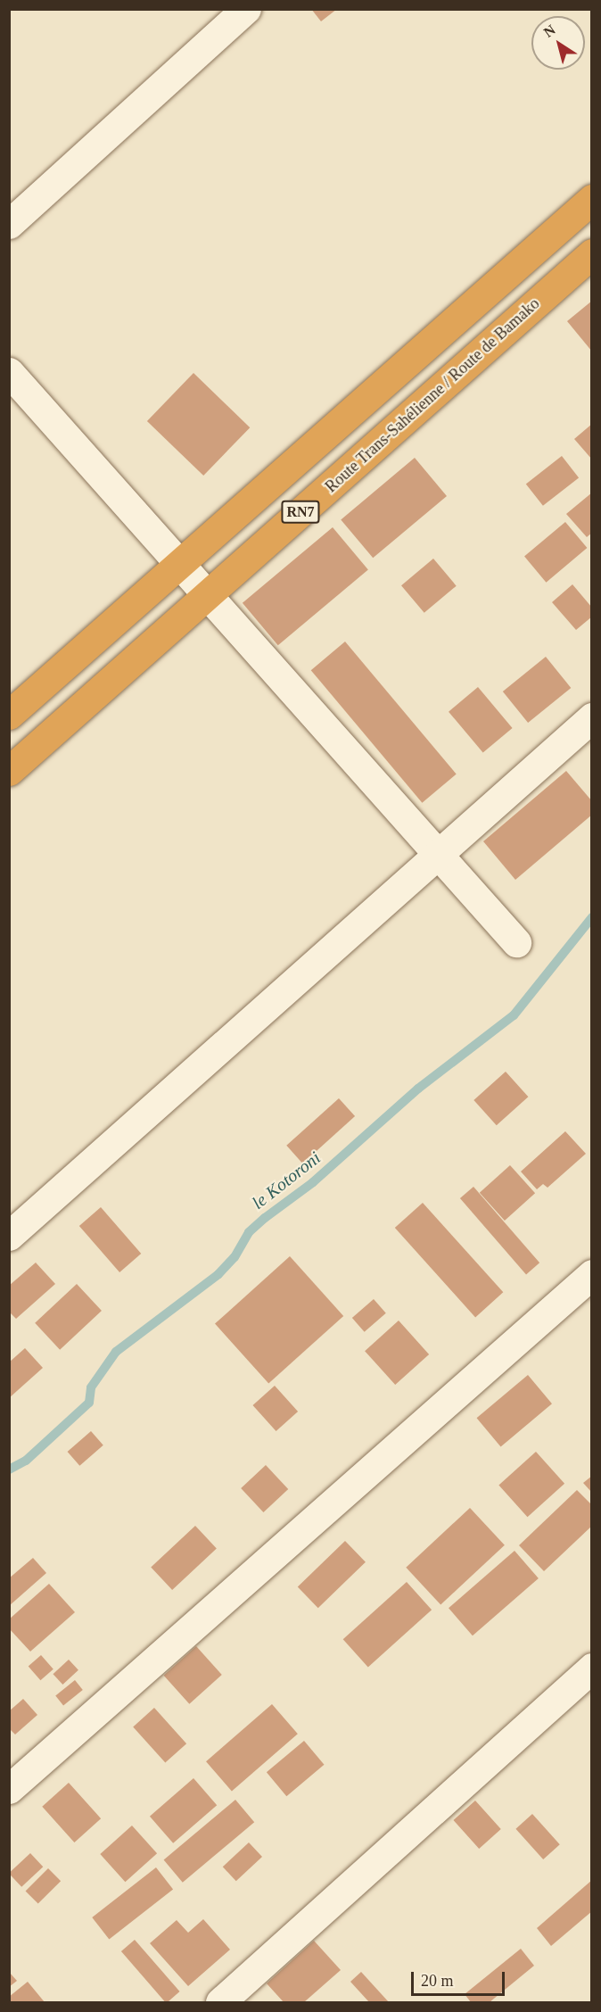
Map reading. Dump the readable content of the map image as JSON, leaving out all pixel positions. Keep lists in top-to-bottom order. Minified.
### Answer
{"streets":{"highway":["Route Trans-Sahélienne / Route de Bamako","RN7"]},"water":["le Kotoroni"],"scale_bar":"20 m","north":"top left"}
